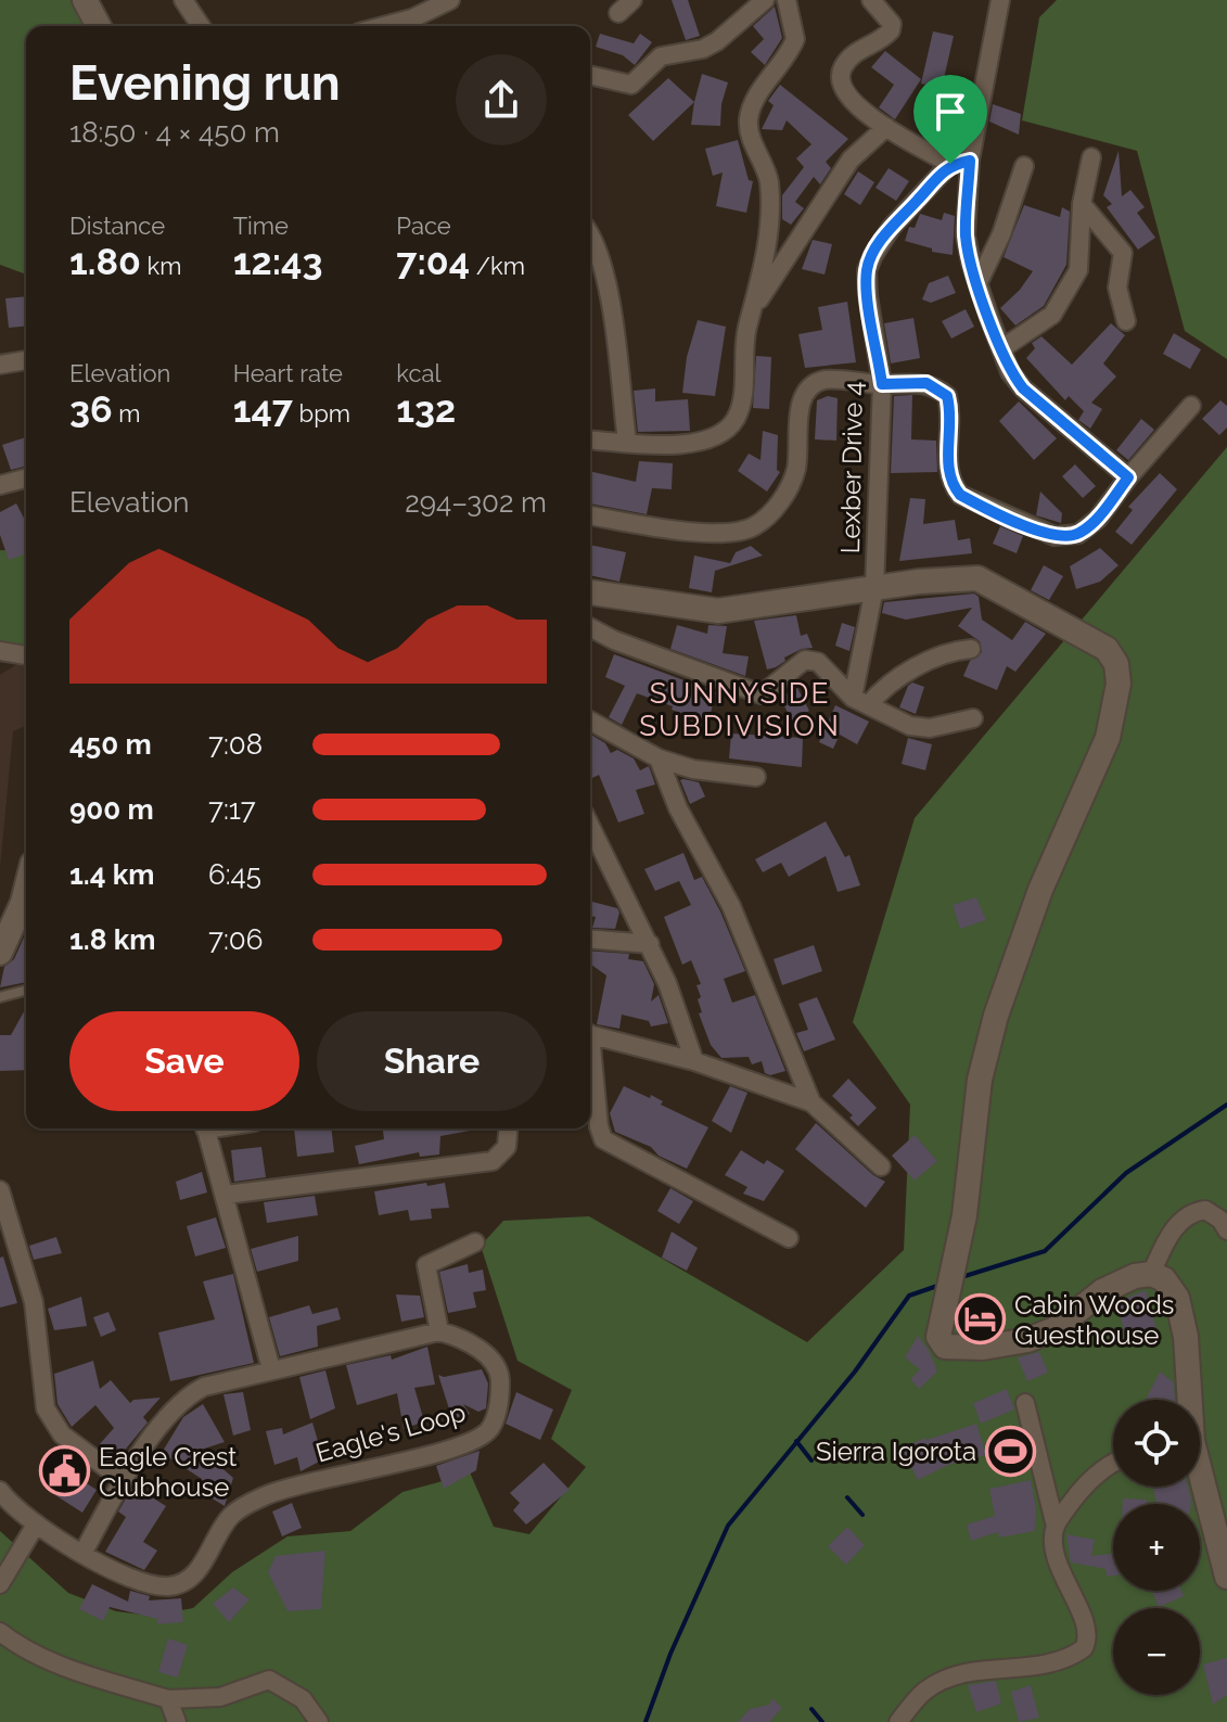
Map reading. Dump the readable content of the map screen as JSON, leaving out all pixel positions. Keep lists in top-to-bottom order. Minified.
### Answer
{"streets":{"street":["Lexber Drive 4","Eagle's Loop"]},"districts":["SUNNYSIDE SUBDIVISION"],"places":{"hotel":["Cabin Woods Guesthouse"],"sports":["Sierra Igorota"],"public building":["Eagle Crest Clubhouse"]},"page":{"heading":["Evening run","18:50 · 4 × 450 m"],"stats":[["Distance","1.80 km"],["Time","12:43"],["Pace","7:04 /km"],["Elevation","36 m"],["Heart rate","147 bpm"],["kcal","132"]],"chart":["Elevation","294–302 m"],"list":[{"name":"450 m","note":"7:08"},{"name":"900 m","note":"7:17"},{"name":"1.4 km","note":"6:45"},{"name":"1.8 km","note":"7:06"}],"buttons":["Save","Share"],"map_buttons":["+","−"]}}
